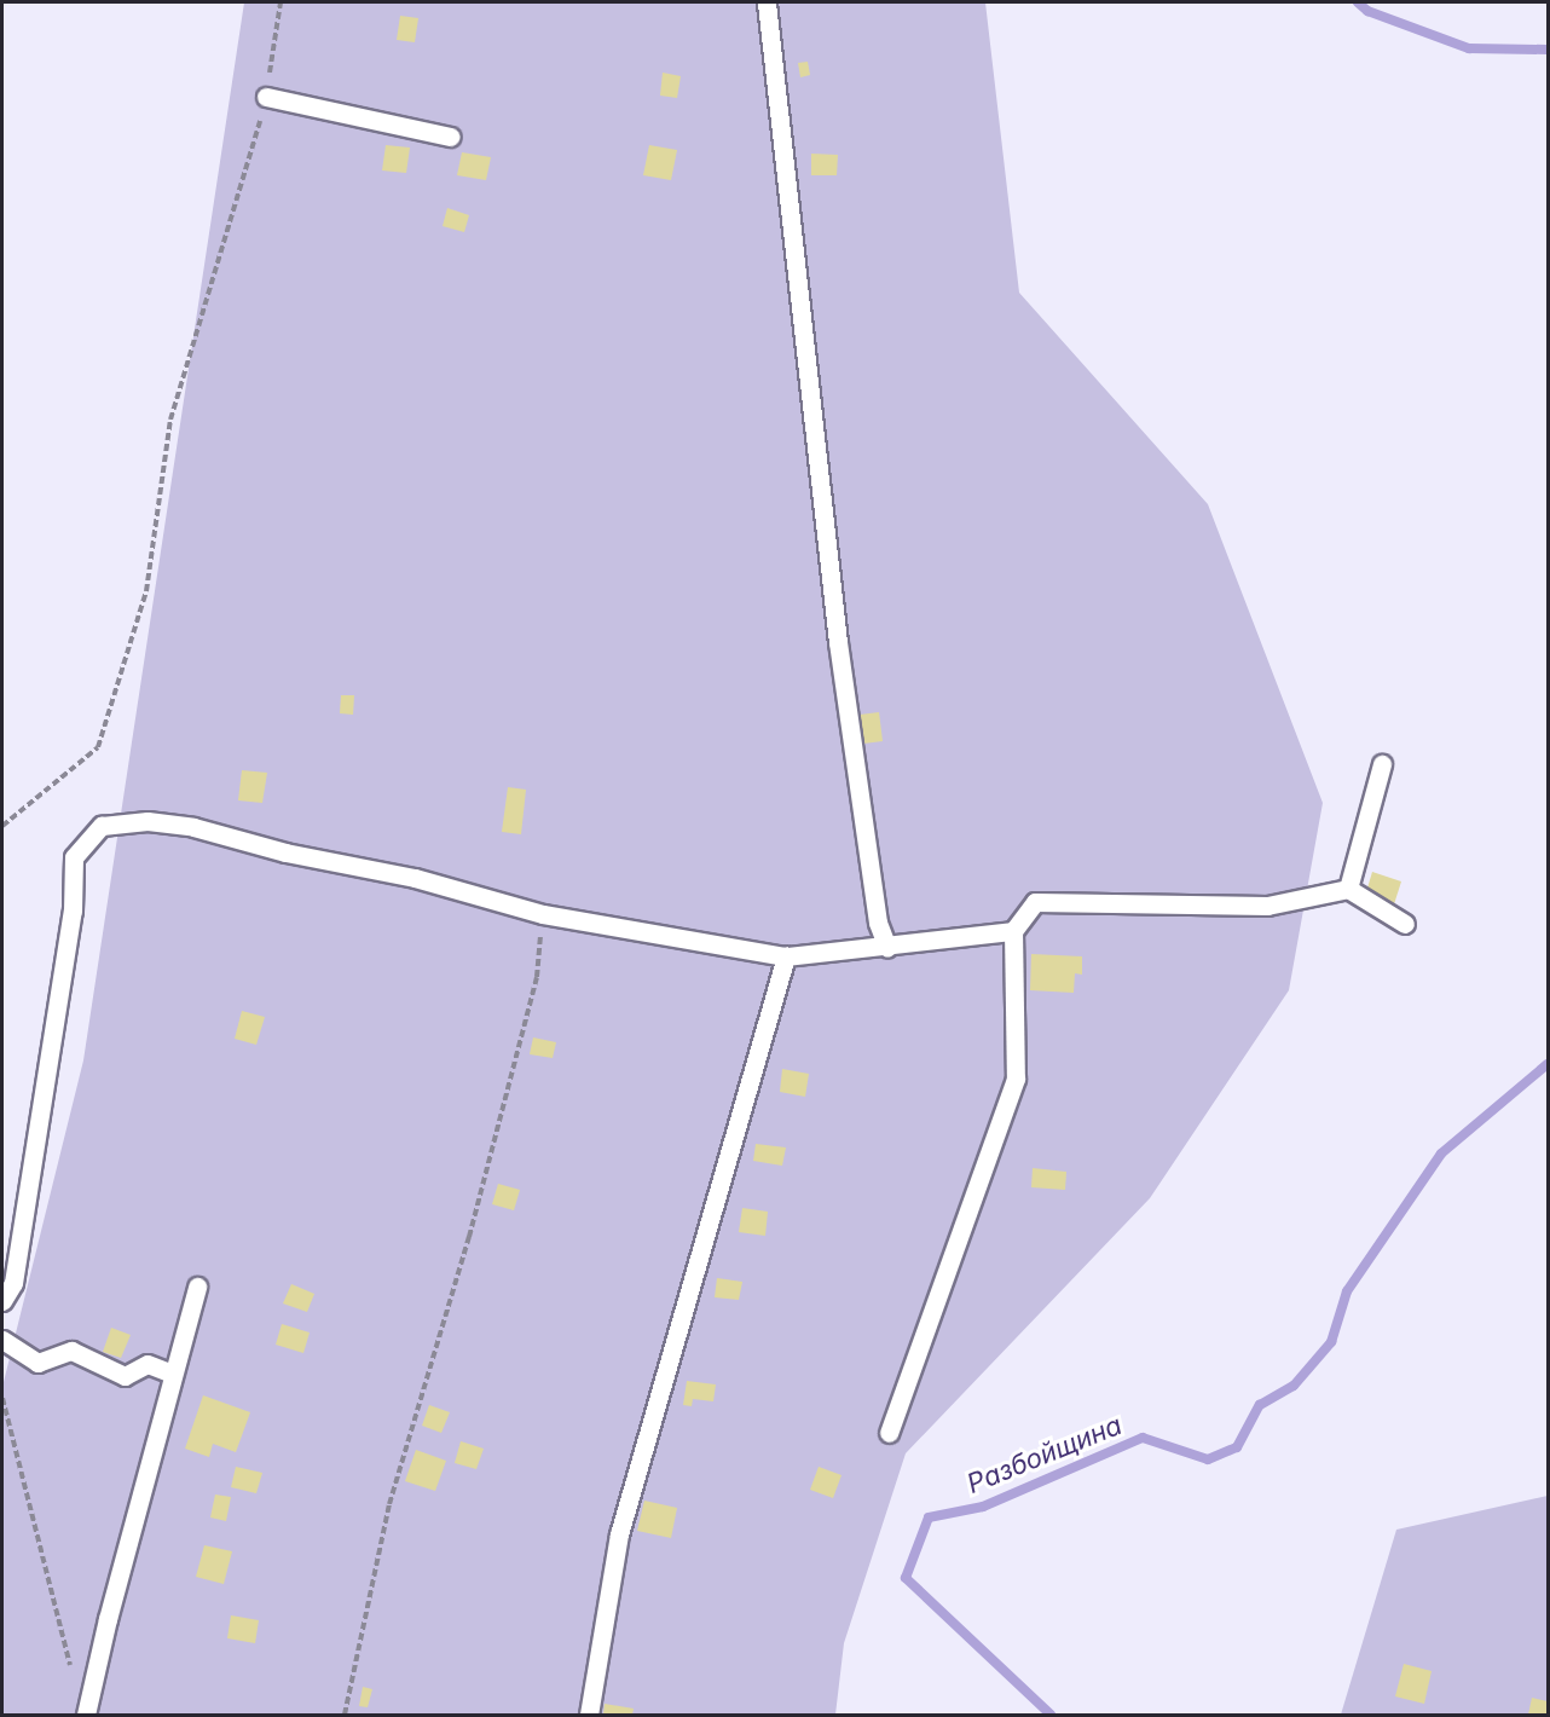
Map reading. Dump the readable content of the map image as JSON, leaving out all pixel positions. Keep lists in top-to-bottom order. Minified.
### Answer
{"water":["Разбойщина"]}
